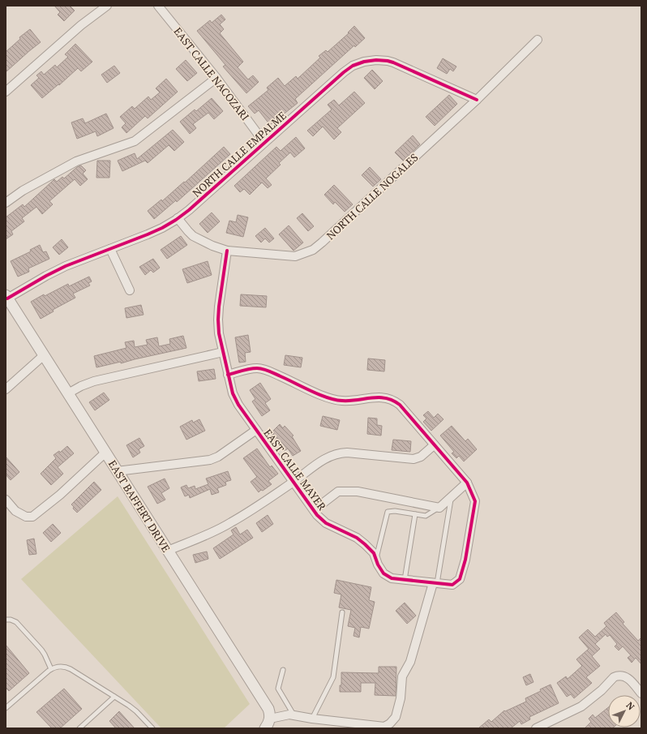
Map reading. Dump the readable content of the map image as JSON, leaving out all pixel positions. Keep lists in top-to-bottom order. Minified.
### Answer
{"streets":{"street":["EAST CALLE NACOZARI","NORTH CALLE EMPALME","NORTH CALLE NOGALES","EAST CALLE MAYER","EAST BAFFERT DRIVE"]},"crossings":[["EAST CALLE NACOZARI","NORTH CALLE EMPALME"],["NORTH CALLE EMPALME","NORTH CALLE NOGALES"],["NORTH CALLE EMPALME","EAST BAFFERT DRIVE"],["NORTH CALLE NOGALES","EAST CALLE MAYER"]],"north":"top right"}
